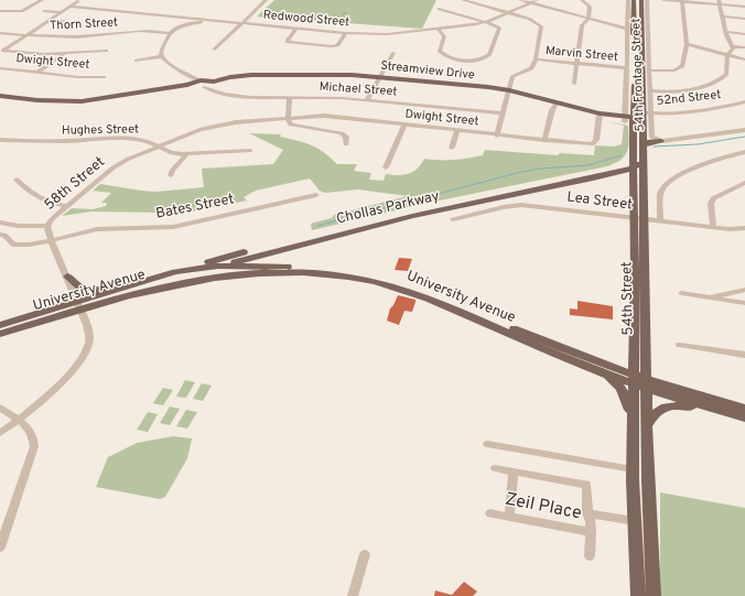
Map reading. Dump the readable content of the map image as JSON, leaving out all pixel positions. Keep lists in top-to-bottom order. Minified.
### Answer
{"streets":{"main road":["Streamview Drive","Chollas Parkway","University Avenue","54th Street"],"street":["Redwood Street","Thorn Street","Marvin Street","Dwight Street","54th Frontage Street","Michael Street","52nd Street","Hughes Street","58th Street","Lea Street","Bates Street","Zeil Place"]},"crossings":[["Marvin Street","54th Frontage Street"],["Dwight Street","Streamview Drive"],["Dwight Street","58th Street"],["Streamview Drive","54th Frontage Street"],["Streamview Drive","Michael Street"],["Streamview Drive","52nd Street"],["Streamview Drive","54th Street"],["54th Frontage Street","52nd Street"],["54th Frontage Street","54th Street"],["52nd Street","54th Street"],["Hughes Street","58th Street"],["58th Street","Bates Street"],["58th Street","University Avenue"],["Lea Street","54th Street"],["Chollas Parkway","University Avenue"],["Chollas Parkway","54th Street"],["University Avenue","54th Street"]]}
